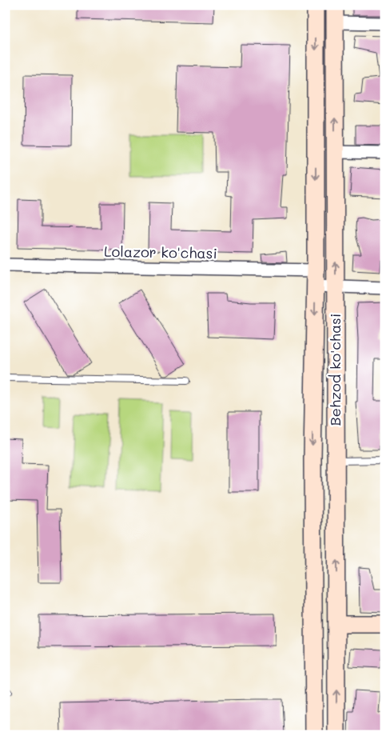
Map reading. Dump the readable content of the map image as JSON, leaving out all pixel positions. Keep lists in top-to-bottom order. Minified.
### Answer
{"streets":{"street":["Lolazor ko'chasi","Behzod ko'chasi"]},"crossings":[["Lolazor ko'chasi","Behzod ko'chasi"]]}
